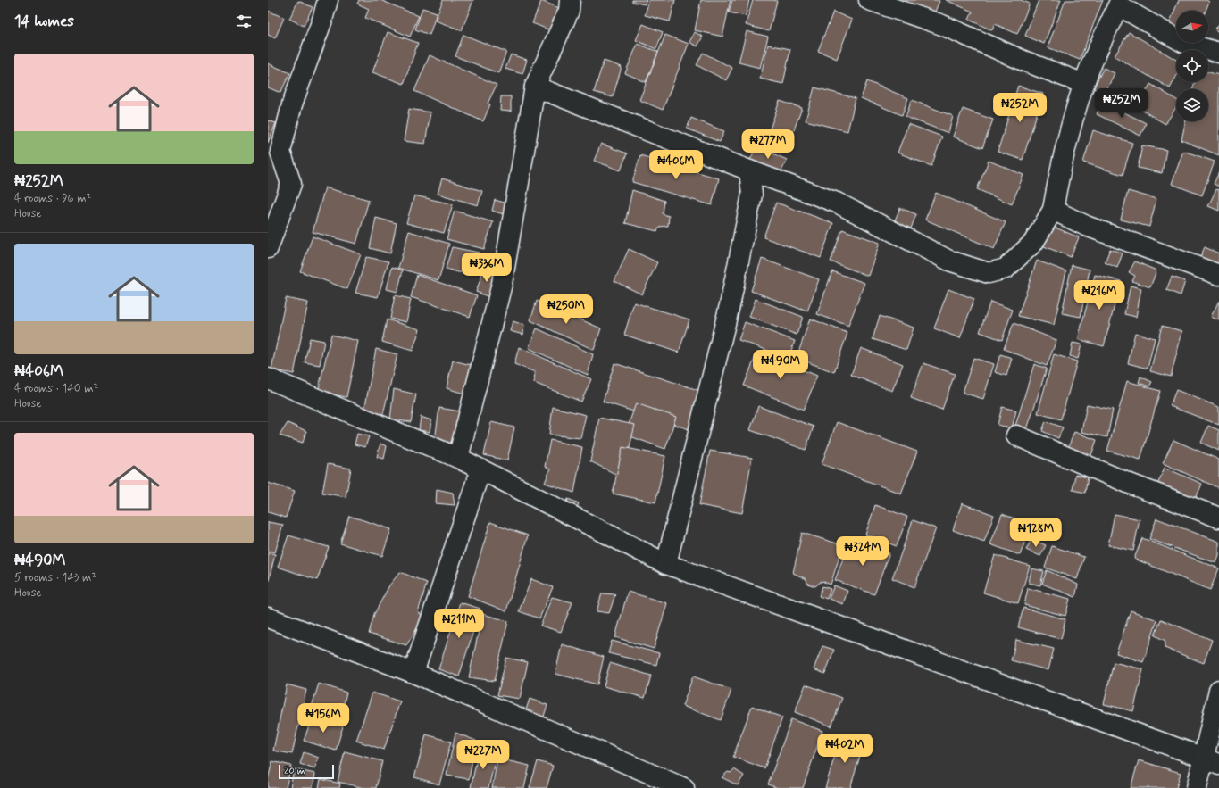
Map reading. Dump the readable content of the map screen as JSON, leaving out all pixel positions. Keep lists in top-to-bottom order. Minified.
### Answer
{"scale_bar":"20 m","north":"right","page":{"heading":"14 homes","list":[{"name":"₦252M","note":"4 rooms · 96 m² · House"},{"name":"₦406M","note":"4 rooms · 140 m² · House"},{"name":"₦490M","note":"5 rooms · 143 m² · House"}],"price":["₦252M","₦252M","₦277M","₦406M","₦336M","₦216M","₦250M","₦490M","₦128M","₦324M","₦211M","₦156M","₦402M","₦227M"],"scale":"20 m"}}
